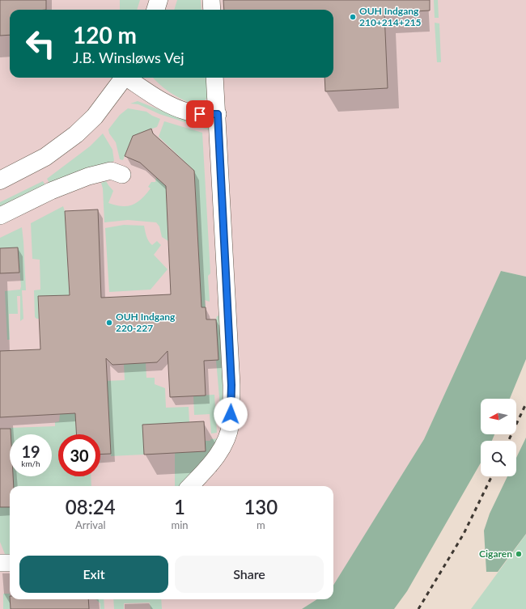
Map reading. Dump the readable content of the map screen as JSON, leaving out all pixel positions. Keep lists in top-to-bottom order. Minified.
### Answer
{"places":["OUH Indgang 210+214+215","OUH Indgang 220-227","Cigaren"],"north":"left","page":{"turn":["120 m","J.B. Winsløws Vej"],"speed":"19 km/h","limit":"30","eta":["08:24","Arrival","1","min","130","m"],"buttons":["Exit","Share"]}}
